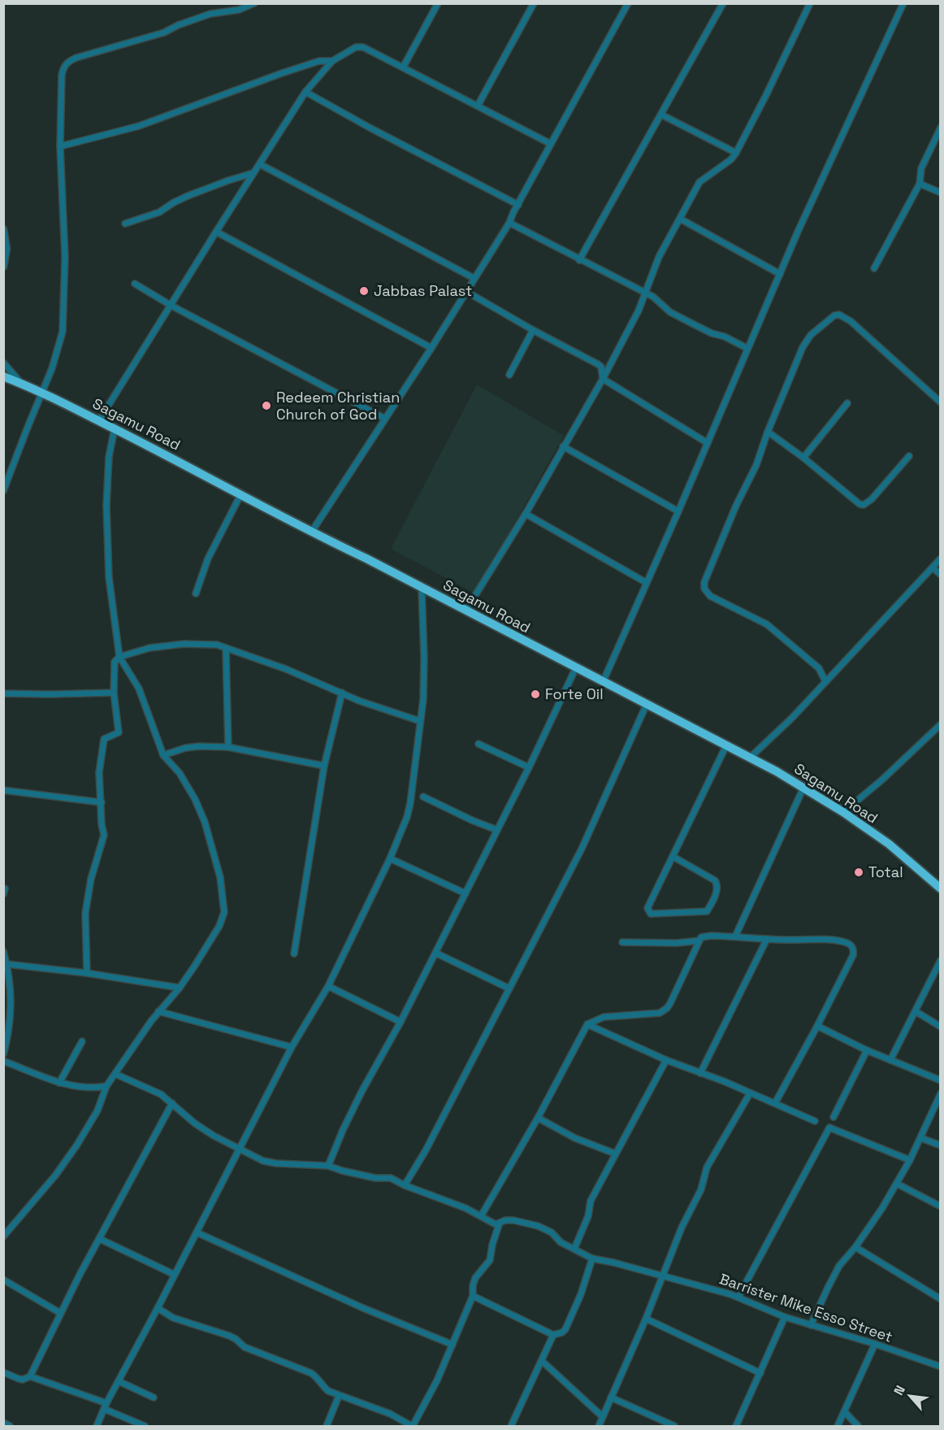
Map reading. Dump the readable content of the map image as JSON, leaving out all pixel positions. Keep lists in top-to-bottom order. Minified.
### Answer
{"streets":{"highway":["Sagamu Road"],"street":["Barrister Mike Esso Street"]},"places":["Jabbas Palast","Redeem Christian Church of God","Forte Oil","Total"],"north":"top left"}
